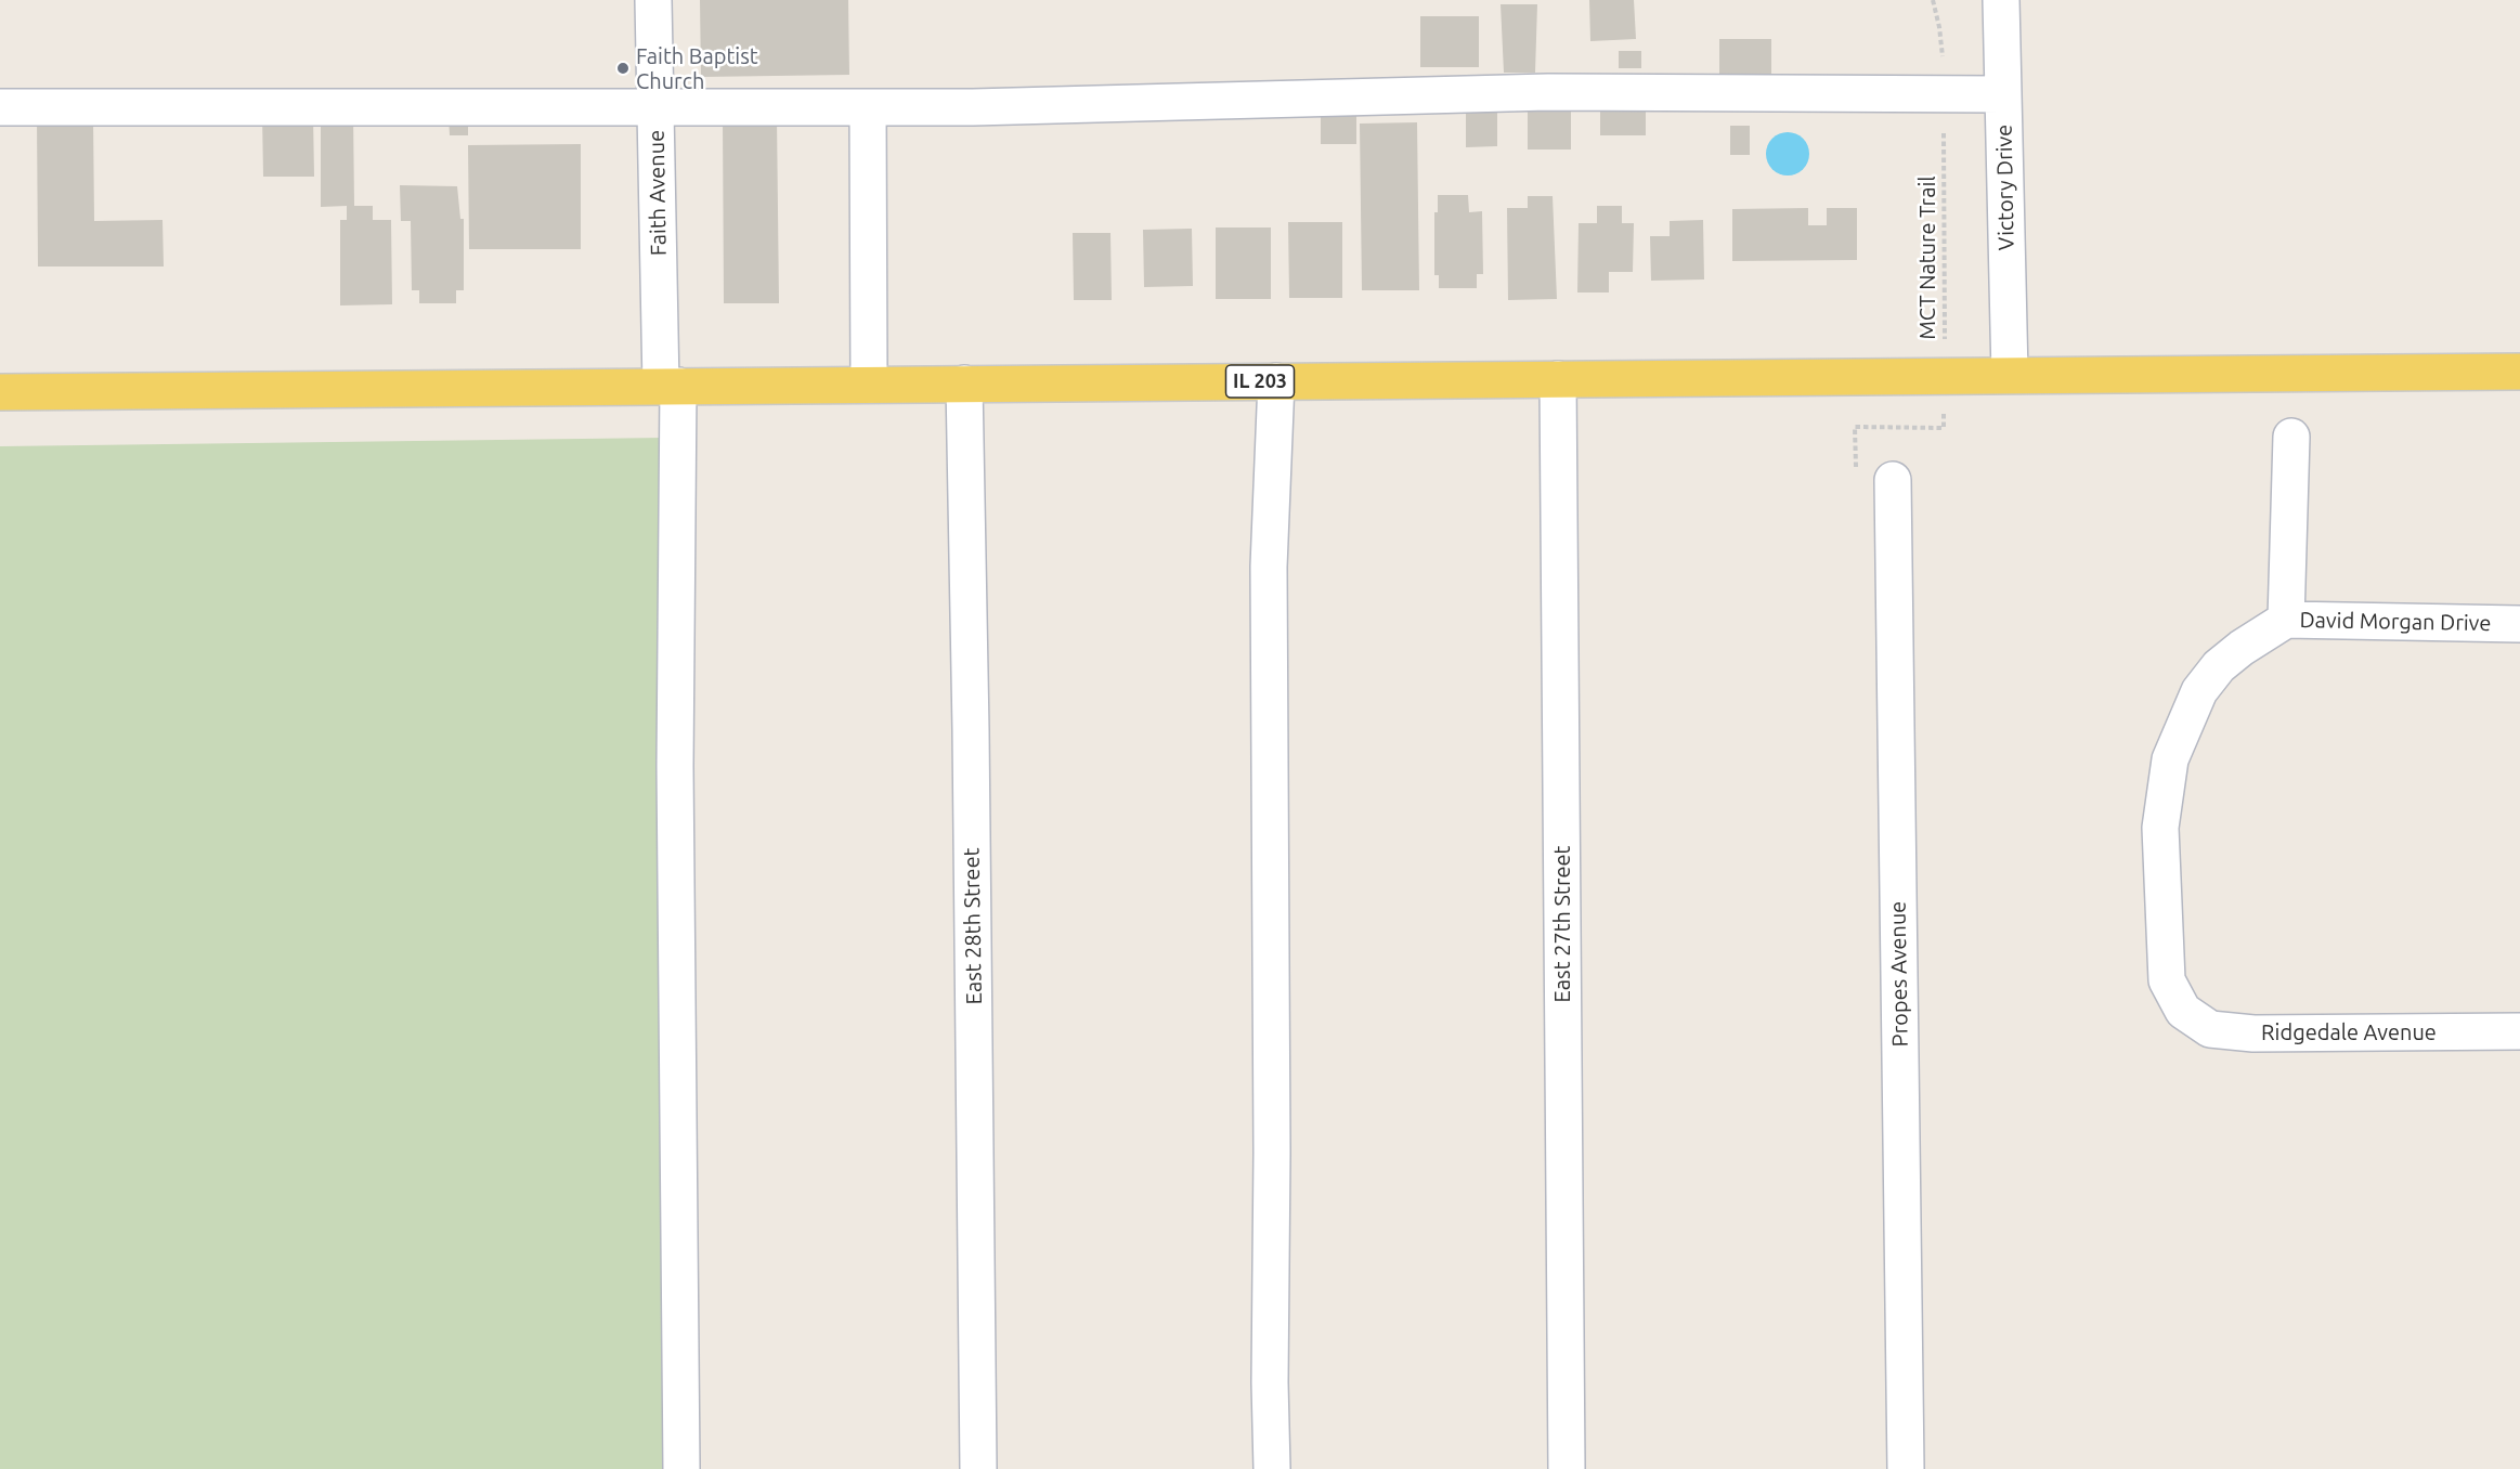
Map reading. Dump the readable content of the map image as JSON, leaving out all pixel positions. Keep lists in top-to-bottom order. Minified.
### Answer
{"streets":{"main road":["IL 203"],"street":["Victory Drive","Faith Avenue","David Morgan Drive","East 27th Street","East 28th Street","Propes Avenue","Ridgedale Avenue"],"path":["MCT Nature Trail"]},"crossings":[["Victory Drive","IL 203"],["Faith Avenue","IL 203"],["MCT Nature Trail","IL 203"],["IL 203","East 27th Street"],["IL 203","East 28th Street"],["David Morgan Drive","Ridgedale Avenue"]],"places":["Faith Baptist Church"]}
